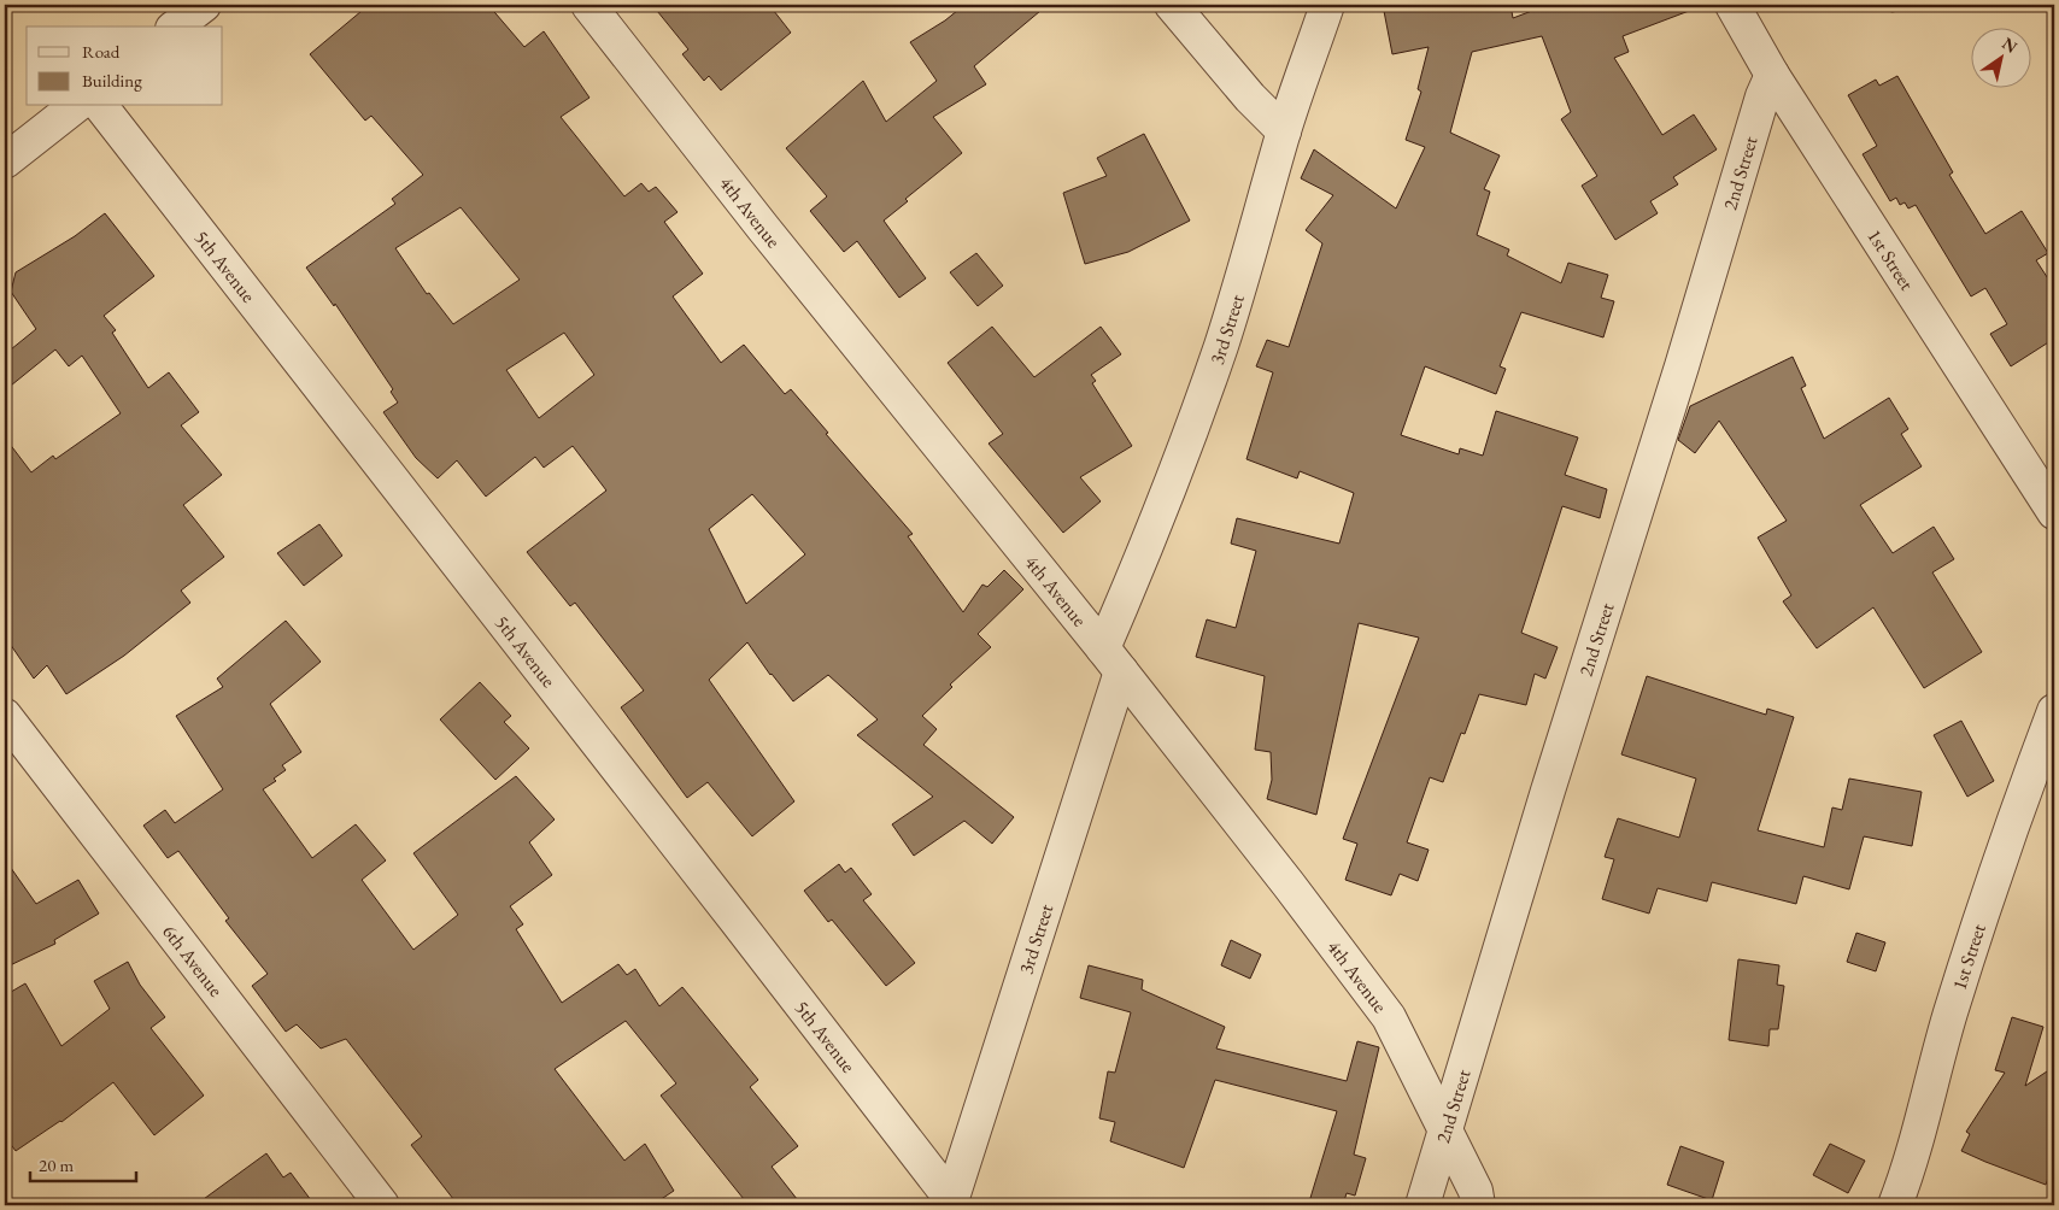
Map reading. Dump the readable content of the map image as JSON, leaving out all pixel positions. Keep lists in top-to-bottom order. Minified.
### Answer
{"streets":{"street":["2nd Street","4th Avenue","1st Street","5th Avenue","3rd Street","6th Avenue"]},"crossings":[["2nd Street","4th Avenue"],["2nd Street","1st Street"],["4th Avenue","3rd Street"],["5th Avenue","3rd Street"]],"legend":["Road","Building"],"scale_bar":"20 m","north":"top right"}
